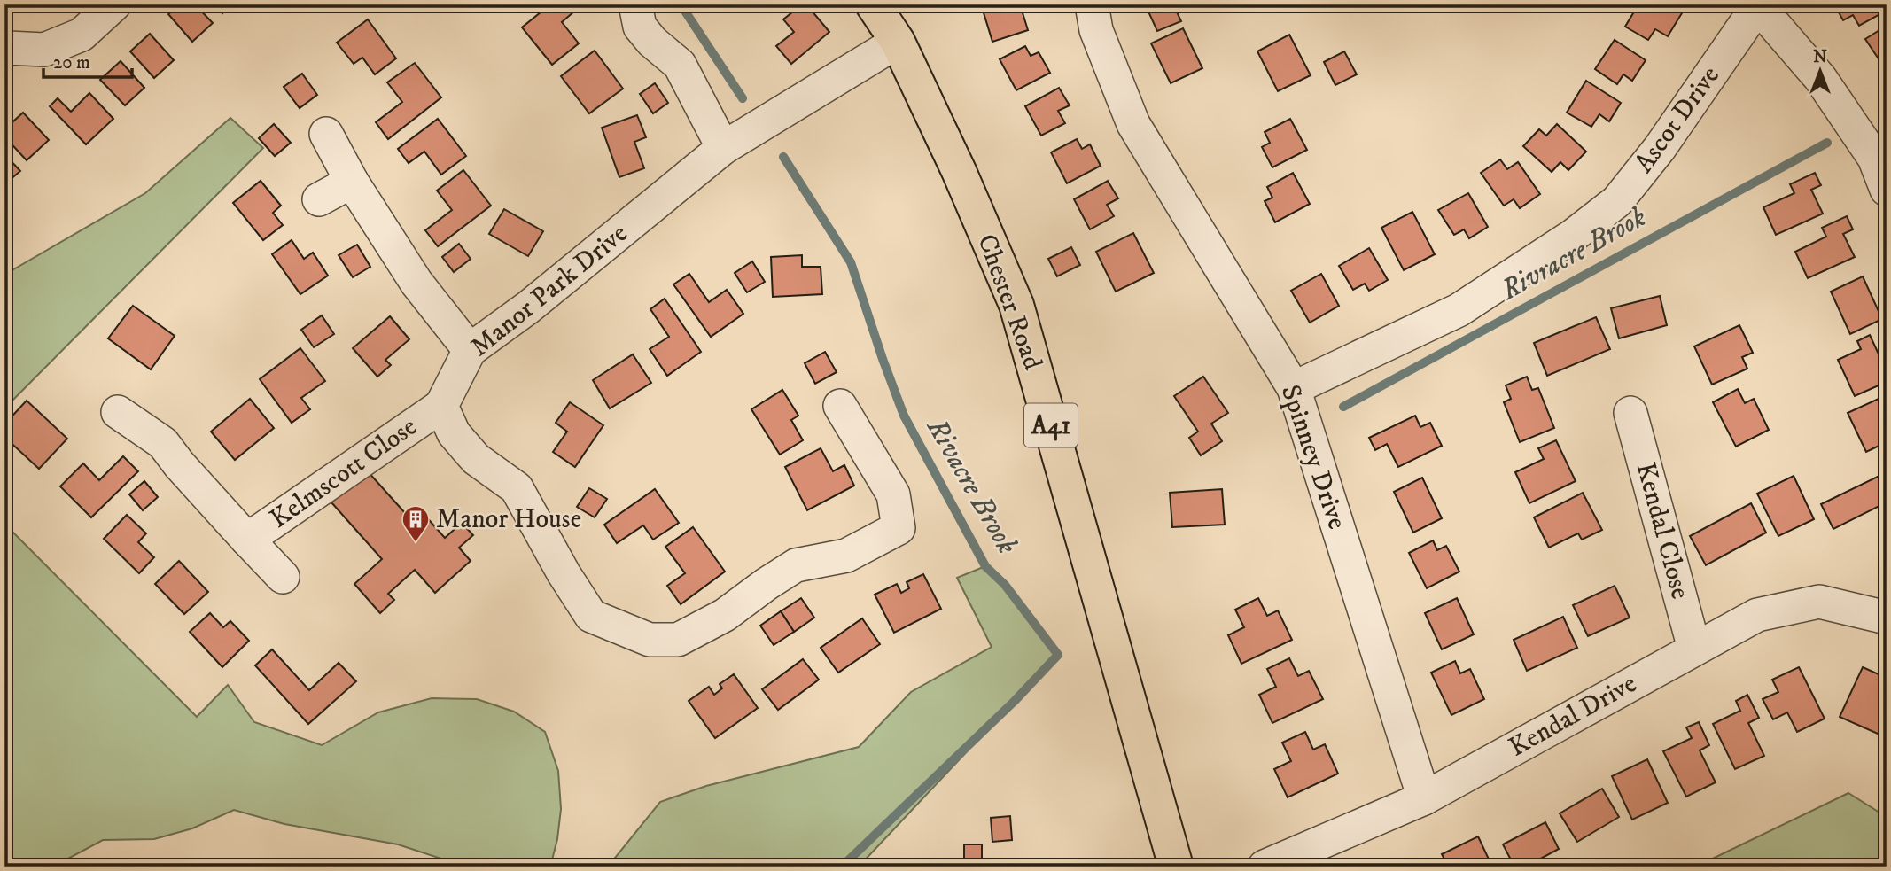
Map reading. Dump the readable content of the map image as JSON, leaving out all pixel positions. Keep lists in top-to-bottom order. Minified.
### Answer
{"streets":{"main road":["Chester Road","A41"],"street":["Ascot Drive","Manor Park Drive","Spinney Drive","Kelmscott Close","Kendal Close","Kendal Drive"]},"crossings":[["Ascot Drive","Spinney Drive"],["Manor Park Drive","Chester Road"],["Manor Park Drive","Kelmscott Close"],["Spinney Drive","Kendal Drive"],["Kendal Close","Kendal Drive"]],"water":["Rivracre Brook","Rivacre Brook"],"places":{"building":["Manor House"]},"scale_bar":"20 m","north":"top"}
